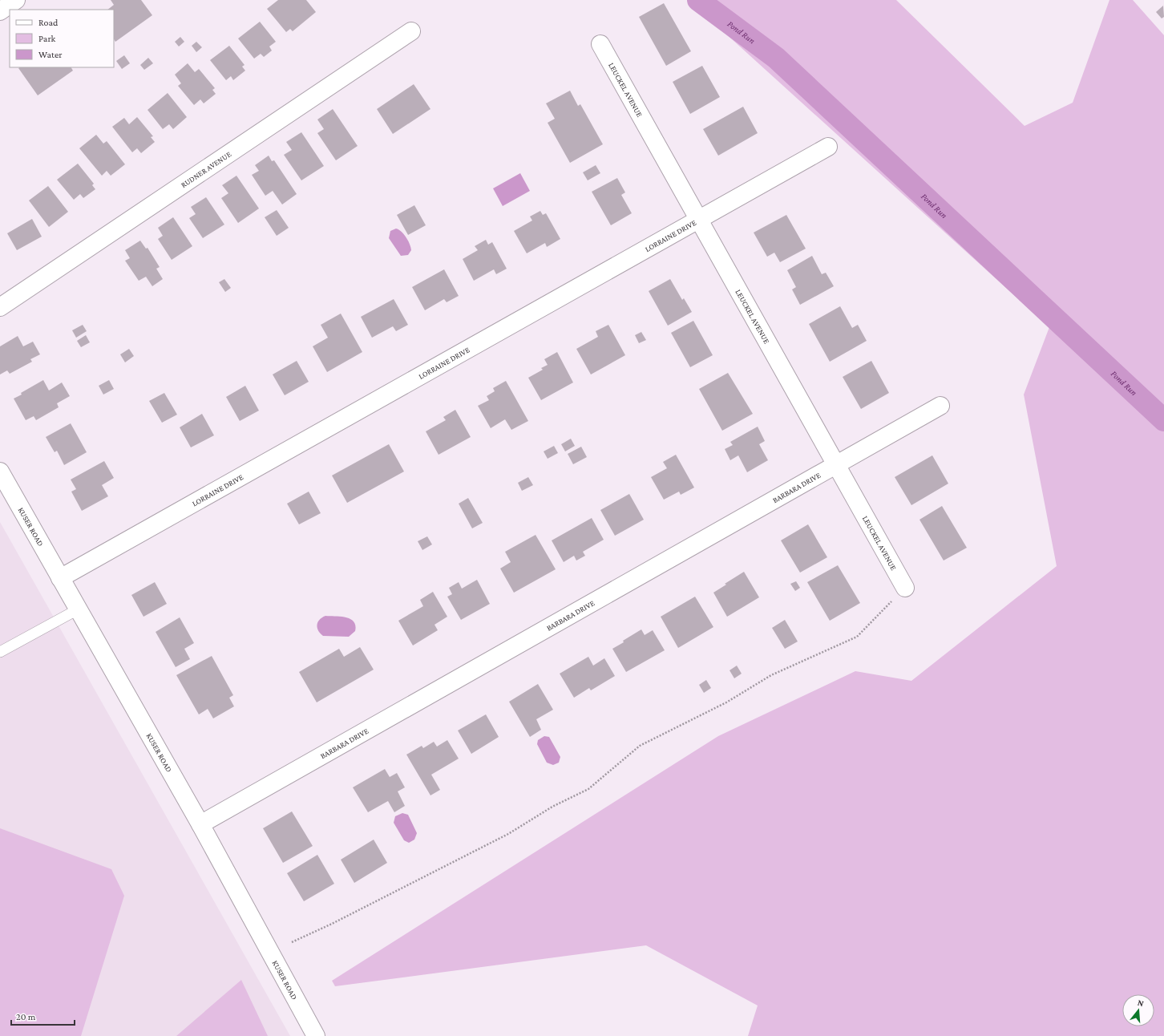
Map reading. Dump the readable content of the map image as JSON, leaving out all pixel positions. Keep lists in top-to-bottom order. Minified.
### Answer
{"streets":{"street":["LEUCKEL AVENUE","RUDNER AVENUE","LORRAINE DRIVE","BARBARA DRIVE","KUSER ROAD"]},"crossings":[["LEUCKEL AVENUE","LORRAINE DRIVE"],["LEUCKEL AVENUE","BARBARA DRIVE"],["LORRAINE DRIVE","KUSER ROAD"],["BARBARA DRIVE","KUSER ROAD"]],"water":["Pond Run"],"legend":["Road","Park","Water"],"scale_bar":"20 m","north":"top"}
